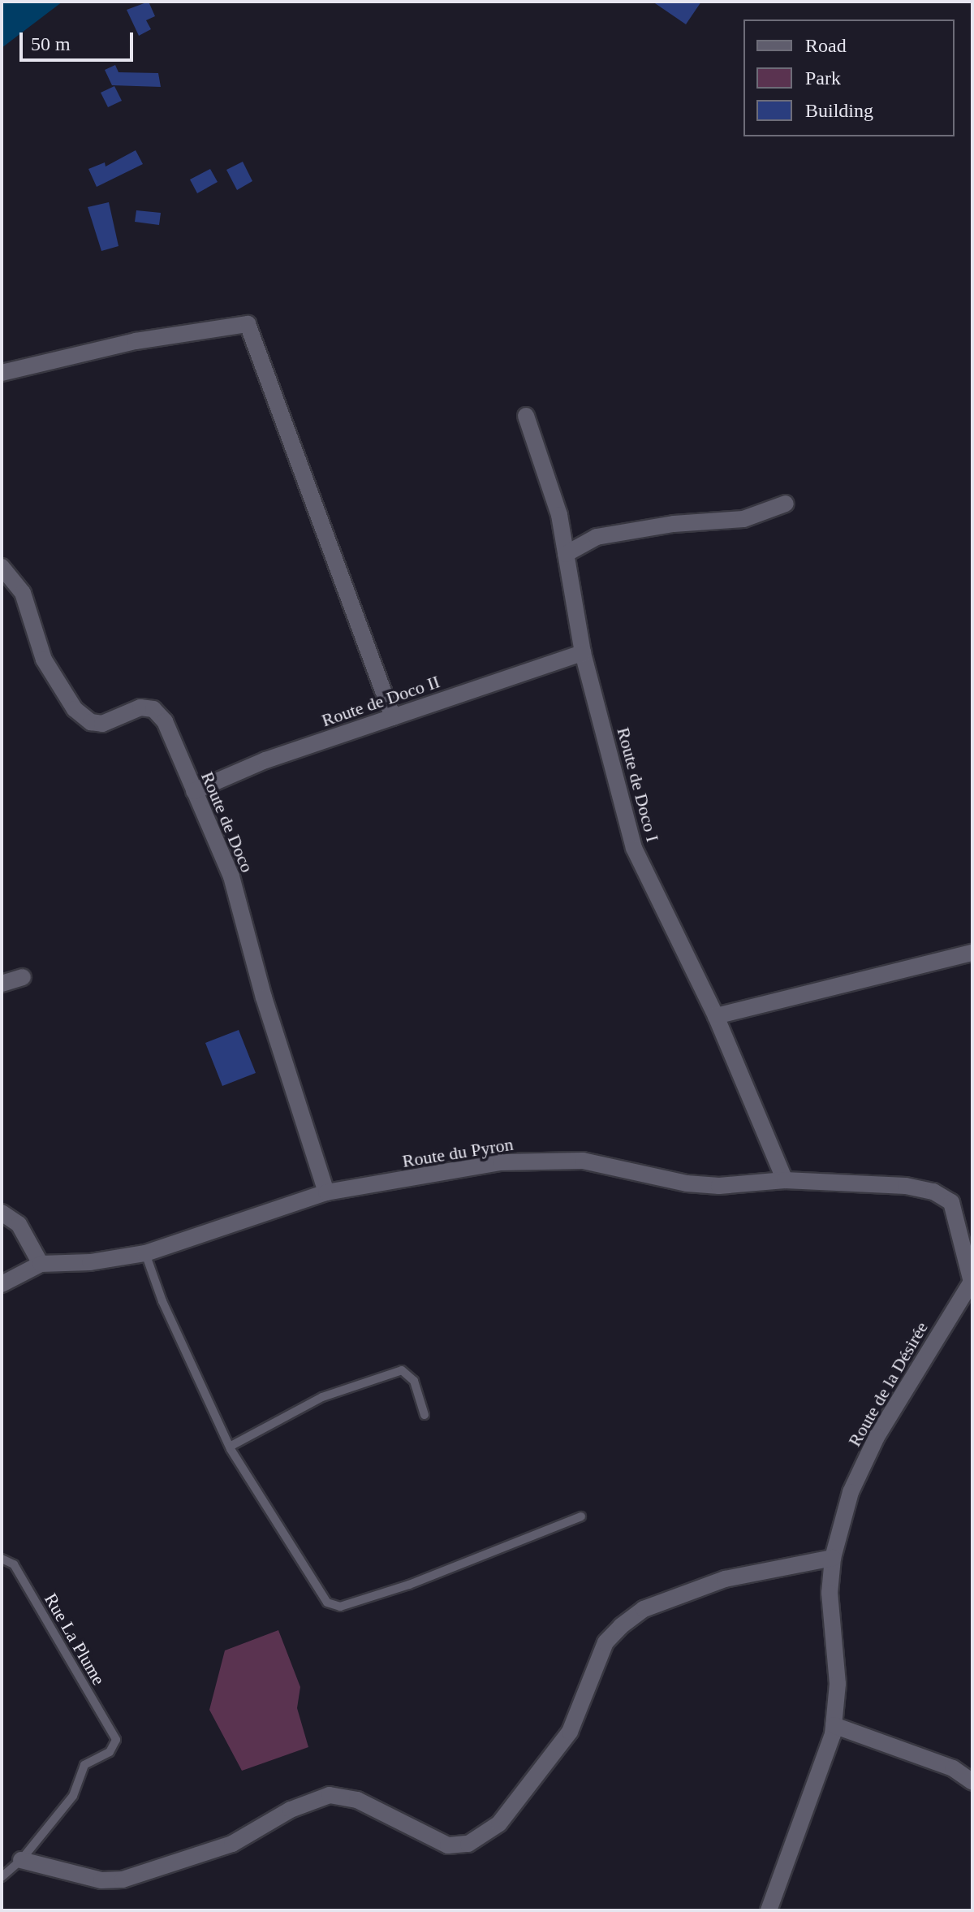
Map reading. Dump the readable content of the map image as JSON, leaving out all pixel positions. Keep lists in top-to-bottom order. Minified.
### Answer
{"streets":{"street":["Route de Doco II","Route de Doco I","Route de Doco","Route du Pyron","Route de la Désirée"],"lane":["Rue La Plume"]},"crossings":[["Route de Doco II","Route de Doco I"],["Route de Doco II","Route de Doco"],["Route de Doco I","Route du Pyron"],["Route de Doco","Route du Pyron"],["Route du Pyron","Route de la Désirée"]],"legend":["Road","Park","Building"],"scale_bar":"50 m"}
